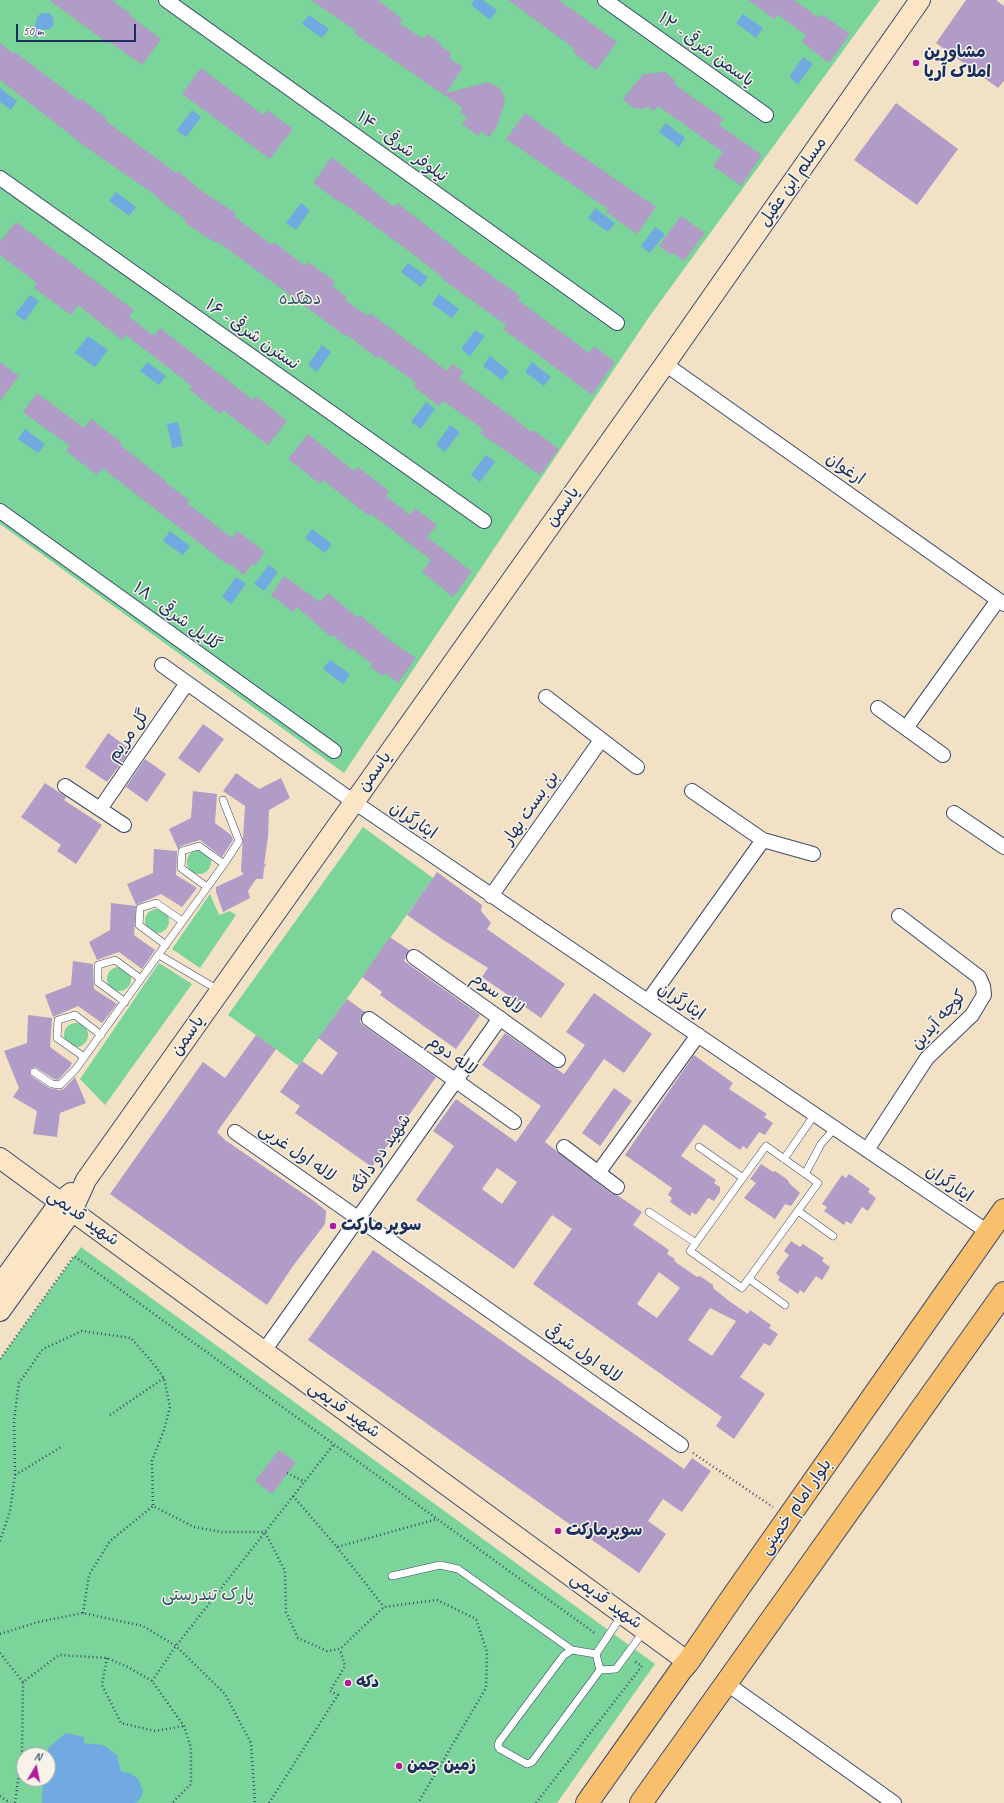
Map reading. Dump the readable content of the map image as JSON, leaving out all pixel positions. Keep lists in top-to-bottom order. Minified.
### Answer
{"streets":{"main road":["بلوار امام خمینی"],"street":["یاسمن شرقی - ۱۲","نیلوفر شرقی - ۱۴","مسلم ابن عقیل","نسترن شرقی - ۱۶","ارغوان","یاسمن","گلایل شرقی - ۱۸","گل مریم","بن بست بهار","ایثارگران","لاله سوم","کوچه آیدین","لاله دوم","لاله اول غربی","شهید دو دانگه","شهید قدیمی","لاله اول شرقی"]},"crossings":[["مسلم ابن عقیل","ارغوان"],["مسلم ابن عقیل","یاسمن"],["ارغوان","یاسمن"],["یاسمن","ایثارگران"],["یاسمن","شهید قدیمی"],["گل مریم","ایثارگران"],["بن بست بهار","ایثارگران"],["ایثارگران","کوچه آیدین"],["ایثارگران","بلوار امام خمینی"],["لاله سوم","شهید دو دانگه"],["لاله دوم","شهید دو دانگه"],["لاله اول غربی","شهید دو دانگه"],["لاله اول غربی","لاله اول شرقی"],["شهید دو دانگه","شهید قدیمی"],["شهید دو دانگه","لاله اول شرقی"],["شهید قدیمی","بلوار امام خمینی"]],"parks":["دهکده","پارک تندرستی"],"places":["مشاورین املاک آریا","سوپر مارکت","سوپرمارکت","دکه","زمین چمن"],"scale_bar":"50 m","north":"top"}
